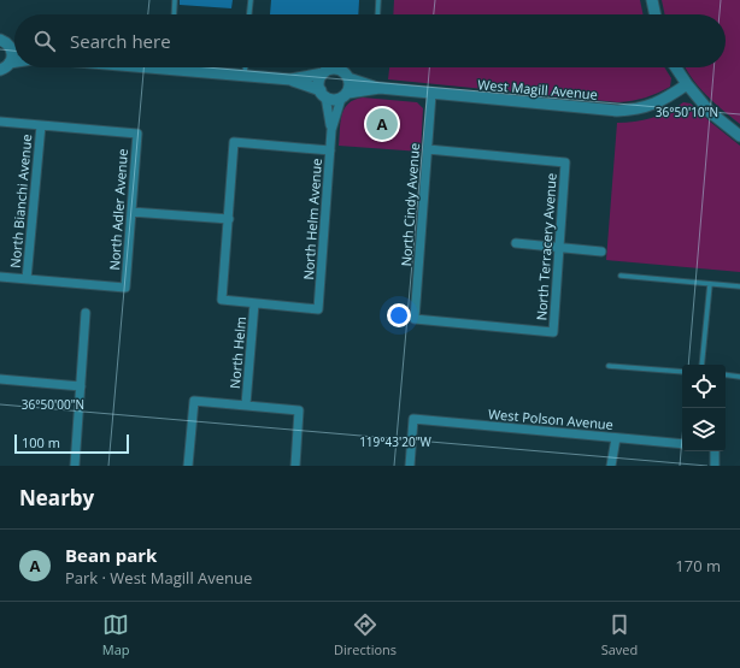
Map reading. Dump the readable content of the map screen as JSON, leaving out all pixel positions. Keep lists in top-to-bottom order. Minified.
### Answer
{"streets":{"street":["West Magill Avenue","North Bianchi Avenue","North Cindy Avenue","North Adler Avenue","North Helm Avenue","North Terracery Avenue","North Helm","West Polson Avenue"]},"crossings":[["West Magill Avenue","North Cindy Avenue"],["West Magill Avenue","North Helm Avenue"],["North Bianchi Avenue","North Adler Avenue"],["North Cindy Avenue","North Terracery Avenue"],["North Helm Avenue","North Helm"]],"scale_bar":"100 m","page":{"search":"Search here","pins":"A","scale":"100 m","heading":"Nearby","list":[{"mark":"A","name":"Bean park","note":"Park · West Magill Avenue","value":"170 m"}],"nav":["Map","Directions","Saved"]},"coordinates":["36°50'10\"N","36°50'00\"N","119°43'20\"W"]}
